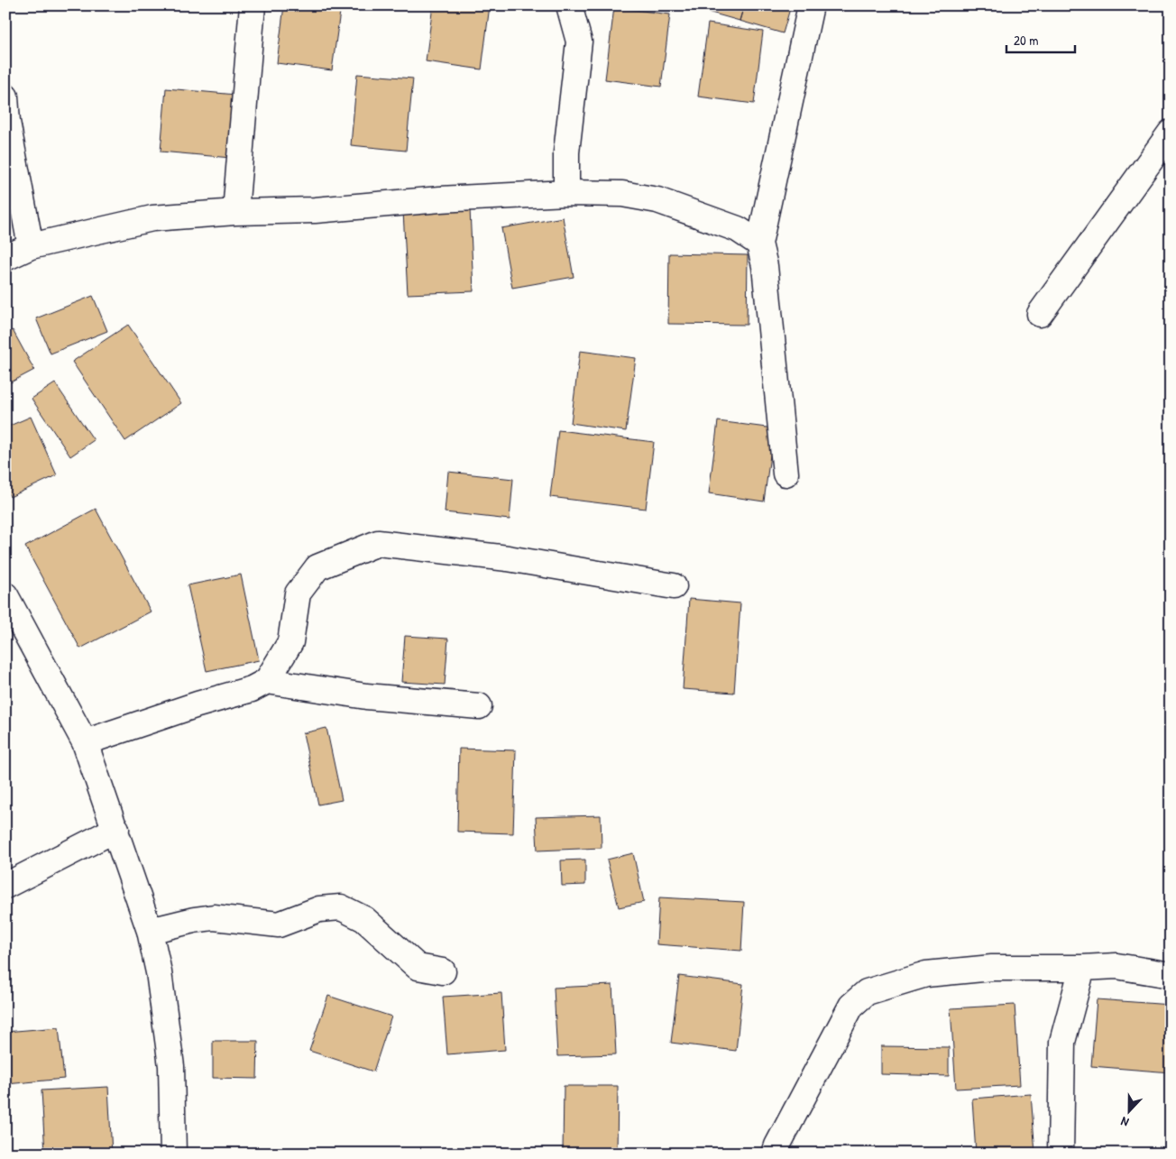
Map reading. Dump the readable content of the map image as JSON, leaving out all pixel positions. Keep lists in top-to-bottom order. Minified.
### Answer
{"scale_bar":"20 m","north":"bottom"}
